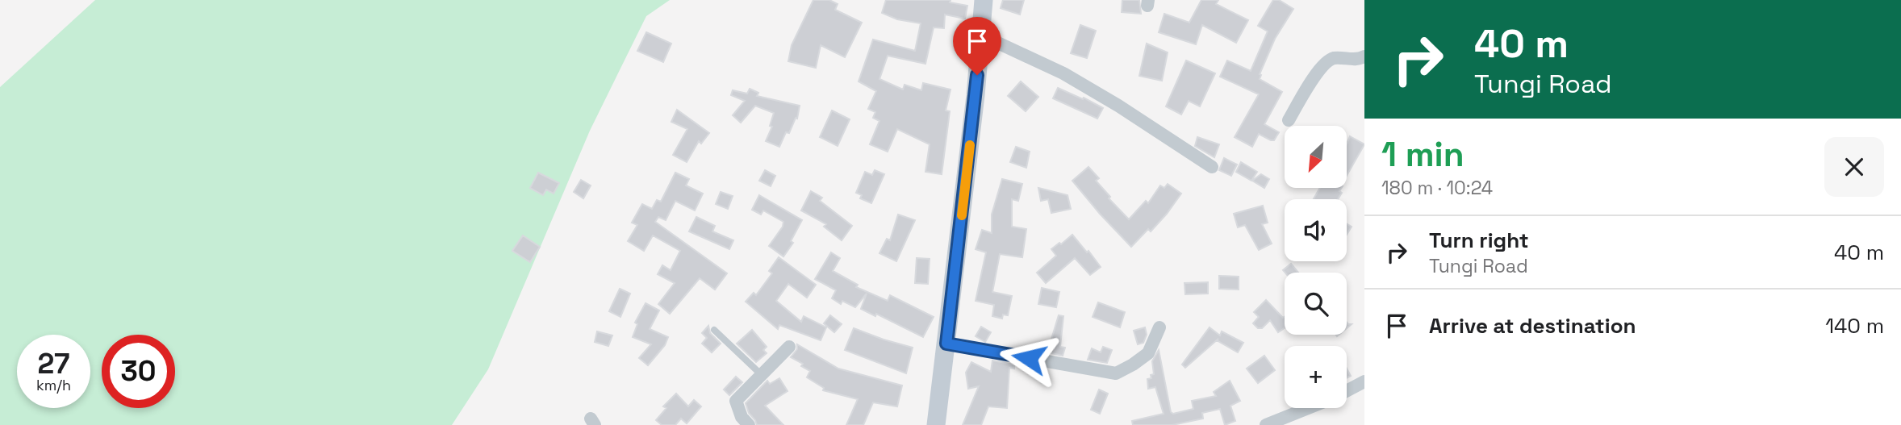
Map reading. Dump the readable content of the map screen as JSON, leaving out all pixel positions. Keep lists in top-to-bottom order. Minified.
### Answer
{"north":"bottom left","page":{"turn":["40 m","Tungi Road"],"heading":["1 min","180 m · 10:24"],"map_buttons":"+","list":[{"name":"Turn right","note":"Tungi Road","value":"40 m"},{"name":"Arrive at destination","value":"140 m"}],"speed":"27 km/h","limit":"30"}}
